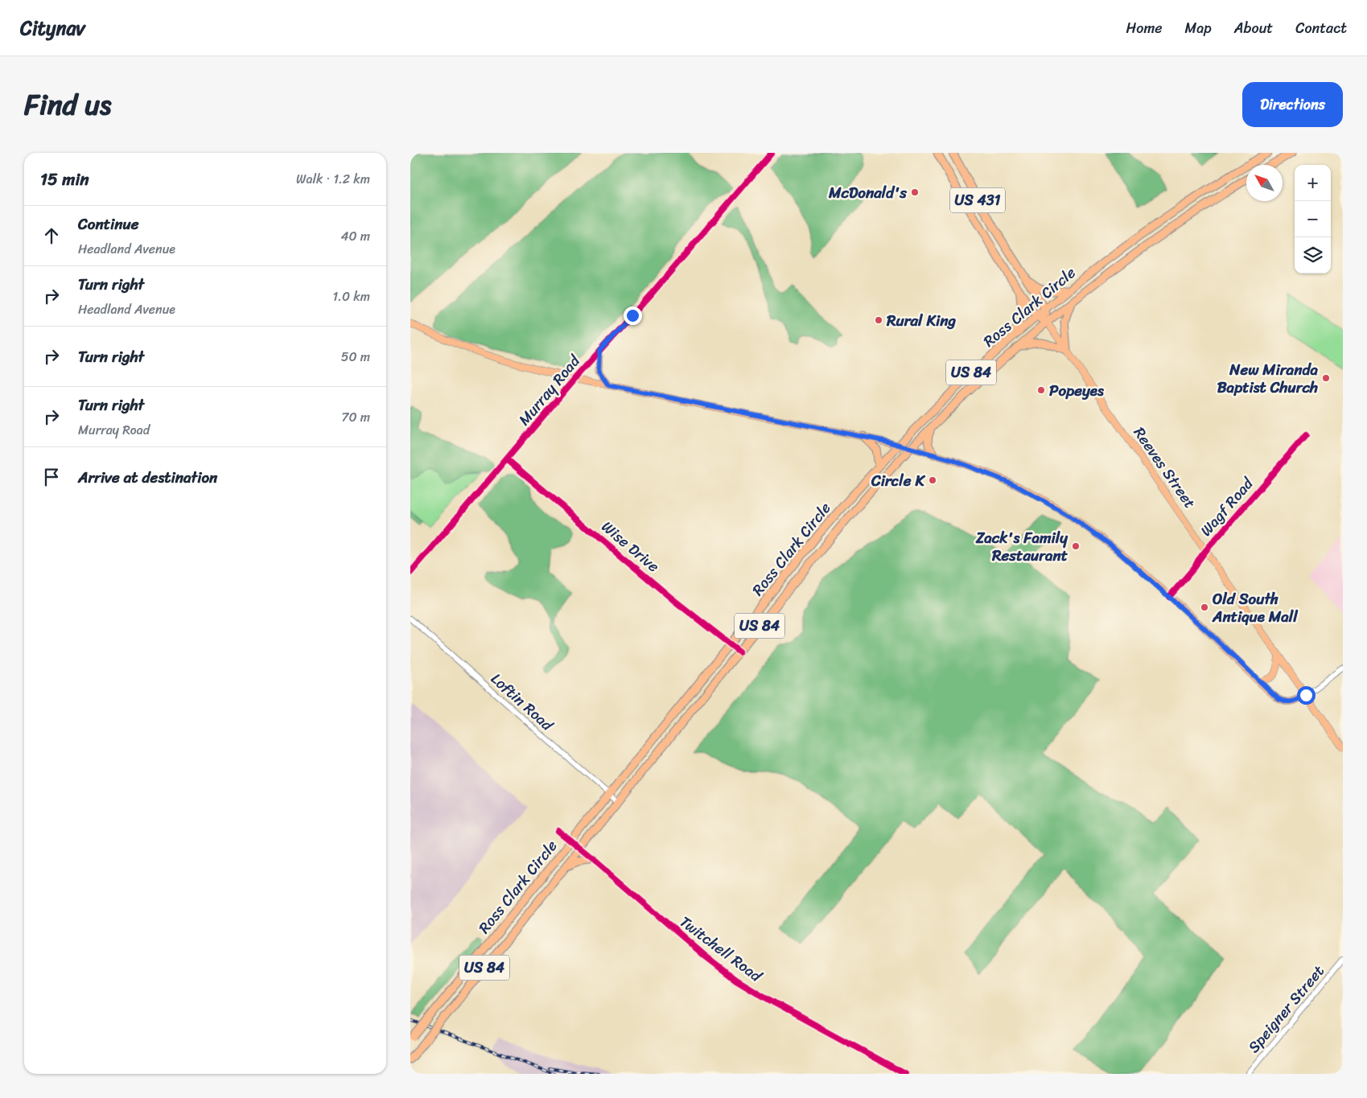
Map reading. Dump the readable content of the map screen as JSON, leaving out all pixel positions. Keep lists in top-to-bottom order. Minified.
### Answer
{"streets":{"highway":["US 431","Ross Clark Circle","US 84","Reeves Street"],"street":["Murray Road","Wagf Road","Wise Drive","Loftin Road","Twitchell Road","Speigner Street"]},"crossings":[["US 431","Ross Clark Circle"],["US 431","Reeves Street"],["Ross Clark Circle","Reeves Street"],["Ross Clark Circle","Wise Drive"],["Ross Clark Circle","Loftin Road"],["Ross Clark Circle","Twitchell Road"],["Murray Road","Wise Drive"],["Reeves Street","Wagf Road"]],"places":["McDonald's","Rural King","New Miranda Baptist Church","Popeyes","Circle K","Zack's Family Restaurant","Old South Antique Mall"],"north":"top left","page":{"header":"Citynav","nav":["Home","Map","About","Contact"],"title":"Find us","buttons":"Directions","heading":["15 min","Walk · 1.2 km"],"map_buttons":["+","−"],"list":[["Continue","Headland Avenue","40 m"],["Turn right","Headland Avenue","1.0 km"],["Turn right","50 m"],["Turn right","Murray Road","70 m"],"Arrive at destination"]}}
